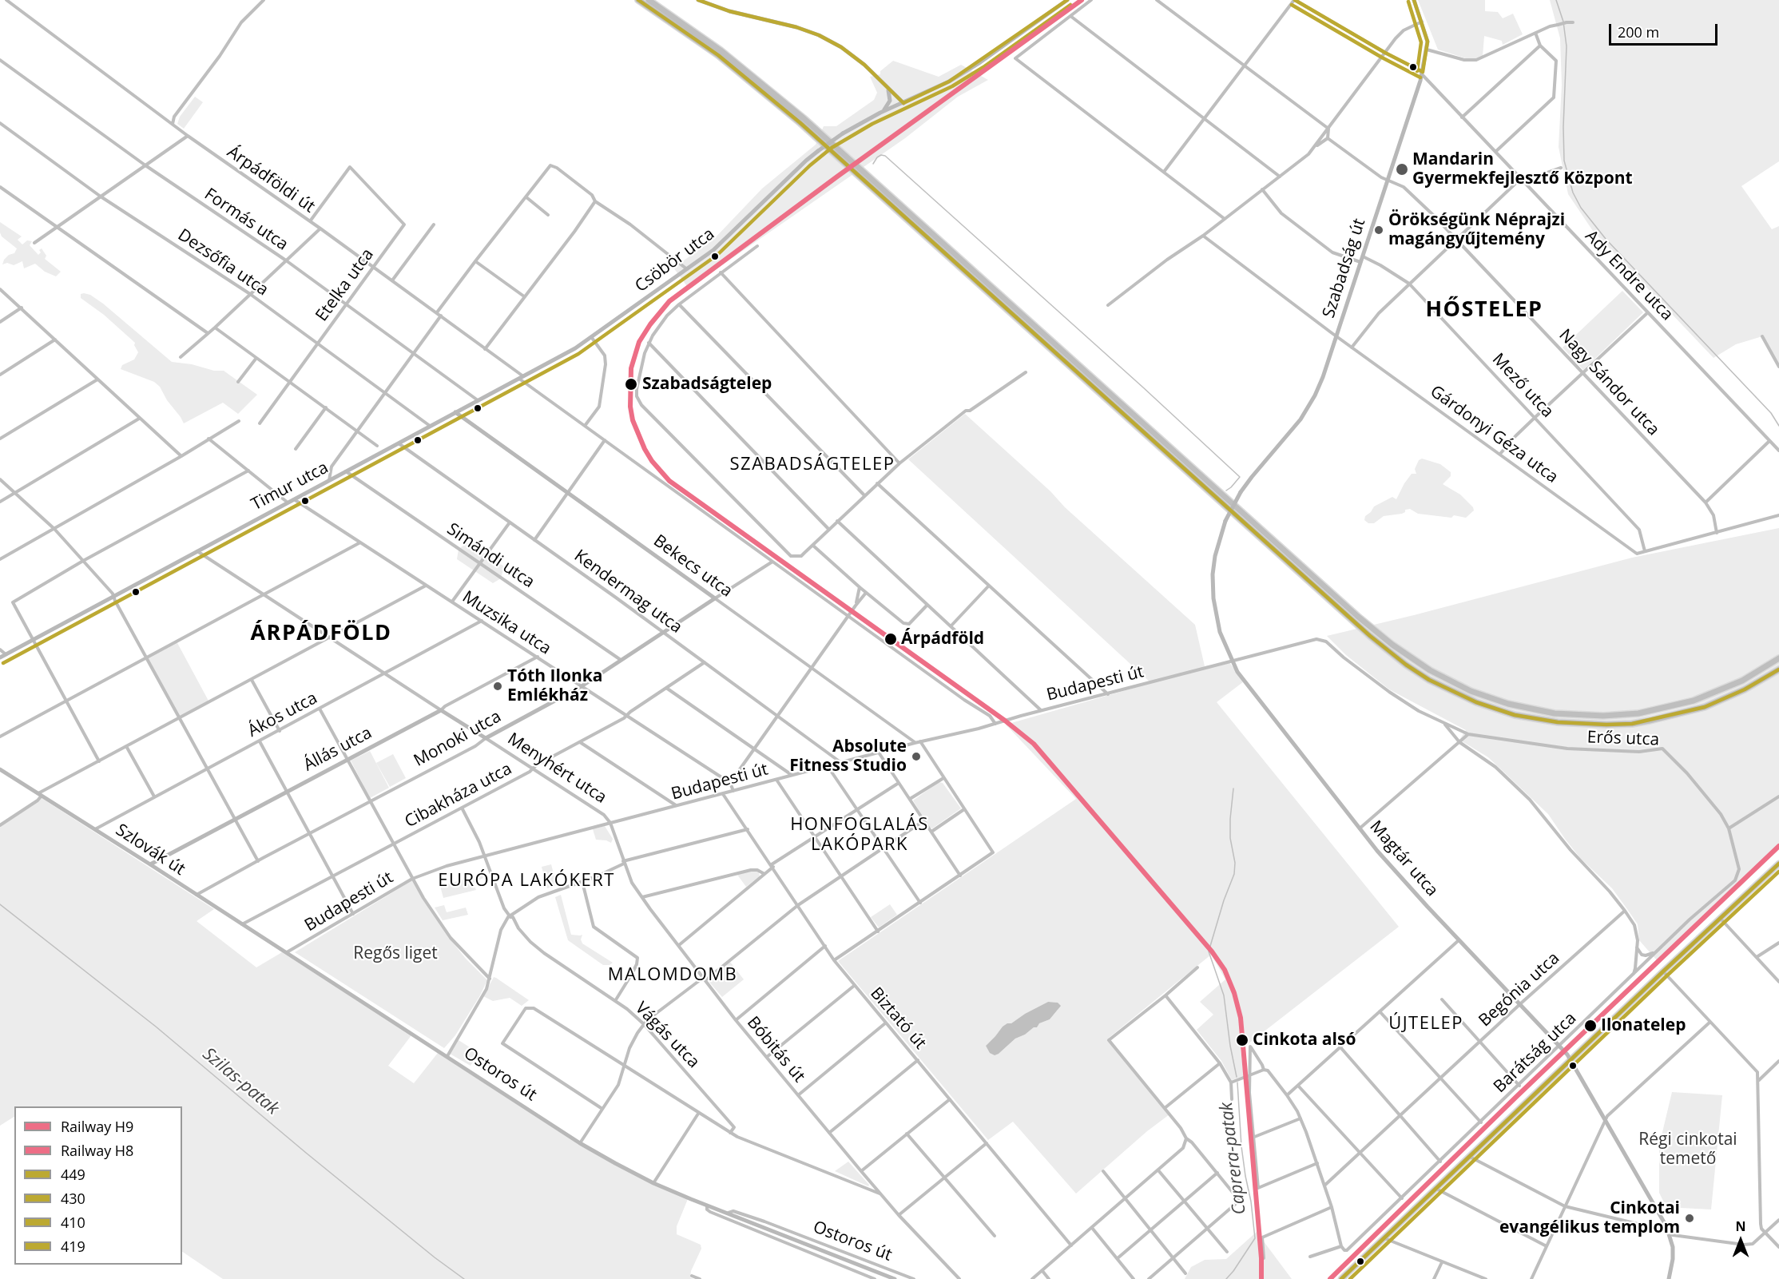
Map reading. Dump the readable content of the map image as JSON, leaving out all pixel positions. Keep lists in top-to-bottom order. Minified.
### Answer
{"streets":{"street":["Árpádföldi út","Formás utca","Csöbör utca","Dezsőfia utca","Szabadság út","Ady Endre utca","Etelka utca","Nagy Sándor utca","Mező utca","Gárdonyi Géza utca","Timur utca","Simándi utca","Bekecs utca","Kendermag utca","Muzsika utca","Budapesti út","Ákos utca","Monoki utca","Erős utca","Állás utca","Menyhért utca","Cibakháza utca","Szlovák út","Magtár utca","Begónia utca","Biztató út","Vágás utca","Bóbitás út","Barátság utca","Ostoros út"]},"crossings":[["Árpádföldi út","Etelka utca"],["Árpádföldi út","Timur utca"],["Árpádföldi út","Budapesti út"],["Árpádföldi út","Monoki utca"],["Formás utca","Etelka utca"],["Formás utca","Timur utca"],["Csöbör utca","Timur utca"],["Dezsőfia utca","Etelka utca"],["Dezsőfia utca","Timur utca"],["Szabadság út","Ady Endre utca"],["Szabadság út","Nagy Sándor utca"],["Szabadság út","Mező utca"],["Szabadság út","Gárdonyi Géza utca"],["Szabadság út","Magtár utca"],["Mező utca","Gárdonyi Géza utca"],["Timur utca","Simándi utca"],["Timur utca","Bekecs utca"],["Timur utca","Kendermag utca"],["Timur utca","Muzsika utca"],["Timur utca","Menyhért utca"],["Simándi utca","Monoki utca"],["Bekecs utca","Budapesti út"],["Bekecs utca","Monoki utca"],["Kendermag utca","Budapesti út"],["Kendermag utca","Monoki utca"],["Kendermag utca","Cibakháza utca"],["Muzsika utca","Ákos utca"],["Muzsika utca","Monoki utca"],["Muzsika utca","Állás utca"],["Muzsika utca","Cibakháza utca"],["Budapesti út","Menyhért utca"],["Budapesti út","Szlovák út"],["Budapesti út","Magtár utca"],["Budapesti út","Biztató út"],["Budapesti út","Vágás utca"],["Budapesti út","Bóbitás út"],["Budapesti út","Ostoros út"],["Ákos utca","Menyhért utca"],["Ákos utca","Szlovák út"],["Monoki utca","Menyhért utca"],["Monoki utca","Szlovák út"],["Erős utca","Barátság utca"],["Állás utca","Menyhért utca"],["Állás utca","Szlovák út"],["Menyhért utca","Cibakháza utca"],["Menyhért utca","Bóbitás út"],["Cibakháza utca","Szlovák út"],["Cibakháza utca","Vágás utca"],["Szlovák út","Ostoros út"],["Magtár utca","Begónia utca"],["Magtár utca","Barátság utca"]],"districts":["HŐSTELEP","SZABADSÁGTELEP","ÁRPÁDFÖLD","HONFOGLALÁS LAKÓPARK","EURÓPA LAKÓKERT","MALOMDOMB","ÚJTELEP"],"water":["Szilas-patak","Caprera-patak"],"parks":["Regős liget","Régi cinkotai temető"],"places":["Mandarin Gyermekfejlesztő Központ","Örökségünk Néprajzi magángyűjtemény","Szabadságtelep","Árpádföld","Tóth Ilonka Emlékház","Absolute Fitness Studio","Ilonatelep","Cinkota alsó","Cinkotai evangélikus templom"],"lines":["rail line H9","transit line 449","transit line 419","rail line H8","transit line 430","transit line 410"],"legend":["Railway H9","Railway H8","449","430","410","419"],"scale_bar":"200 m","north":"top"}
